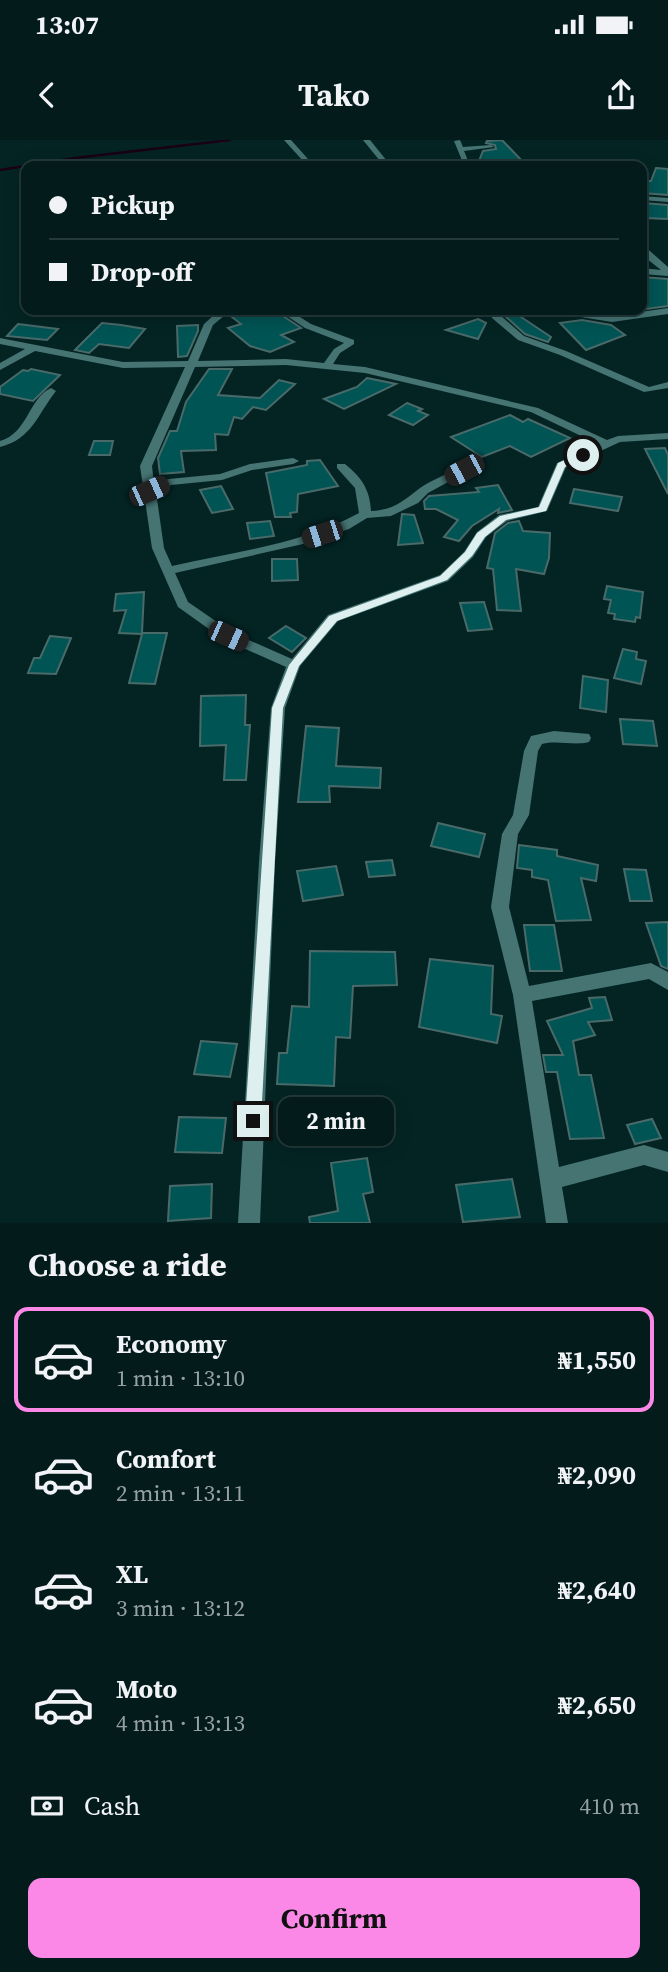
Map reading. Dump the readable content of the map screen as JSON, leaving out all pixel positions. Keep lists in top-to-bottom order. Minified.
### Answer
{"page":{"status":"13:07","header":"Tako","banner":["Pickup","Drop-off"],"bubble":"2 min","heading":"Choose a ride","list":[{"name":"Economy","note":"1 min · 13:10","value":"₦1,550"},{"name":"Comfort","note":"2 min · 13:11","value":"₦2,090"},{"name":"XL","note":"3 min · 13:12","value":"₦2,640"},{"name":"Moto","note":"4 min · 13:13","value":"₦2,650"}],"pay":["Cash","410 m"],"buttons":"Confirm"}}
